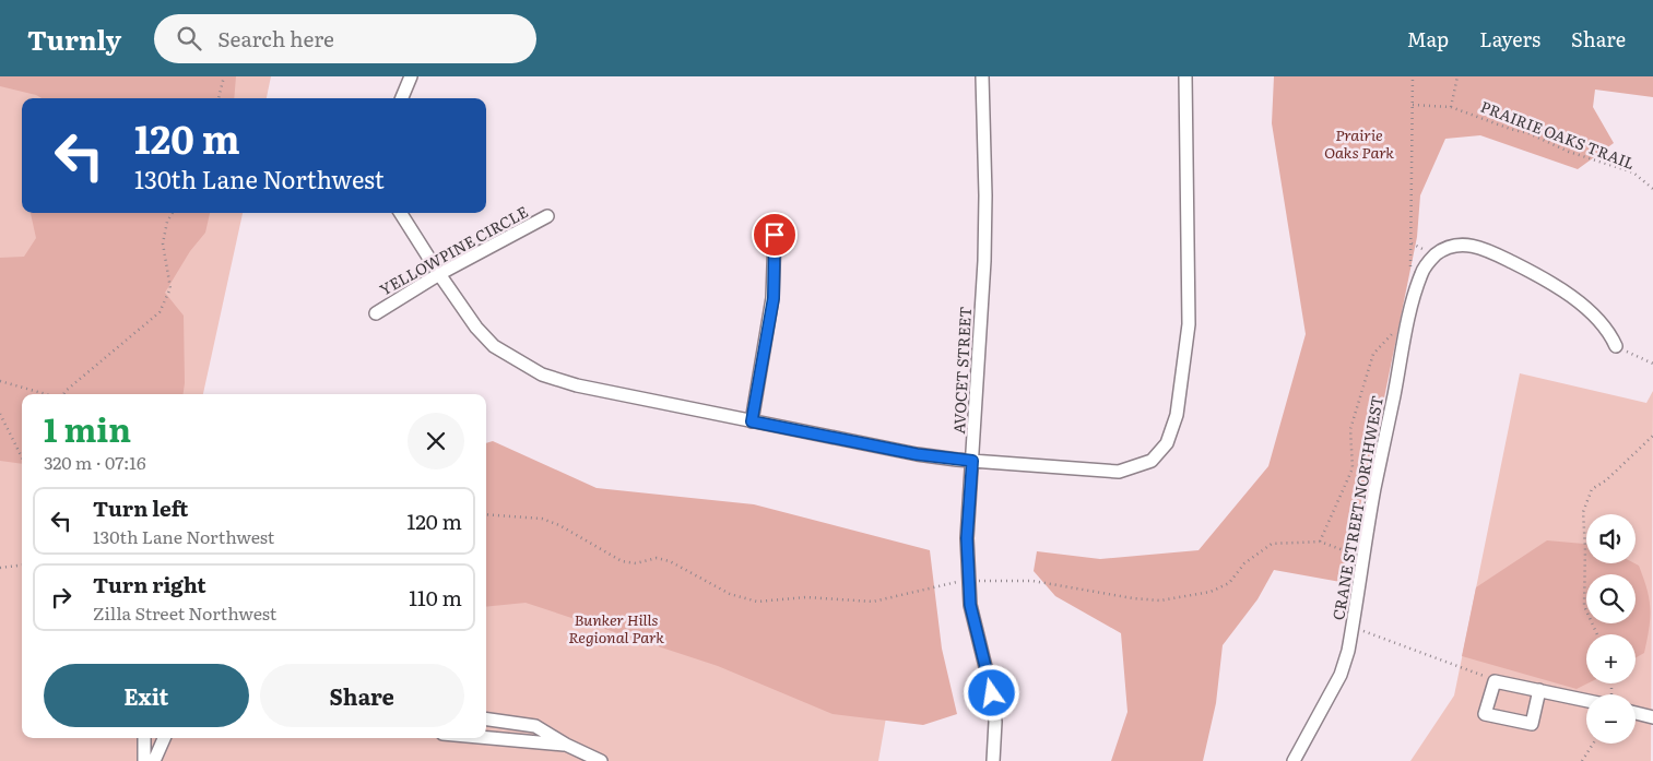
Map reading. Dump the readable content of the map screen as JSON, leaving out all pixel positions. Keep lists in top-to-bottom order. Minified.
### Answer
{"streets":{"street":["YELLOWPINE CIRCLE","AVOCET STREET","CRANE STREET NORTHWEST"],"path":["PRAIRIE OAKS TRAIL"]},"parks":["Prairie Oaks Park","Bunker Hills Regional Park"],"page":{"header":"Turnly","search":"Search here","nav":["Map","Layers","Share"],"turn":["120 m","130th Lane Northwest"],"heading":["1 min","320 m · 07:16"],"list":[{"name":"Turn left","note":"130th Lane Northwest","value":"120 m"},{"name":"Turn right","note":"Zilla Street Northwest","value":"110 m"}],"map_buttons":["+","−"],"buttons":["Exit","Share"]}}
